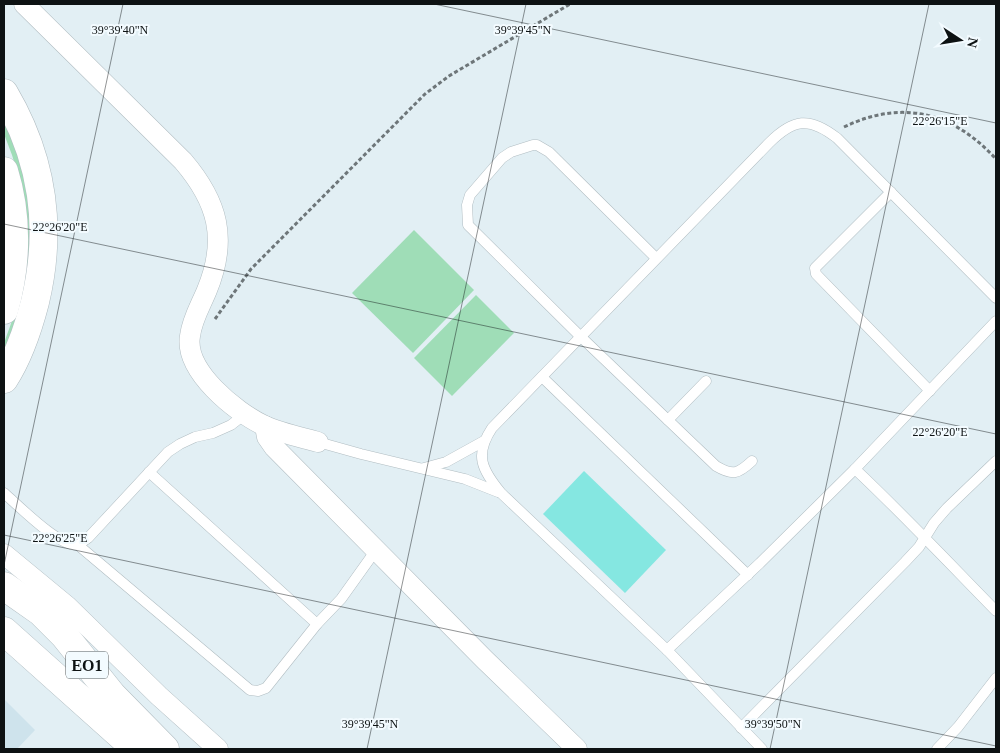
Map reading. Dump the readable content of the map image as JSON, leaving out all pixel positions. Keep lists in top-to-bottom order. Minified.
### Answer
{"streets":{"main road":["ΕΟ1"]},"north":"right","coordinates":["39°39'40\"N","39°39'45\"N","22°26'15\"E","22°26'20\"E","22°26'25\"E","39°39'50\"N"]}
